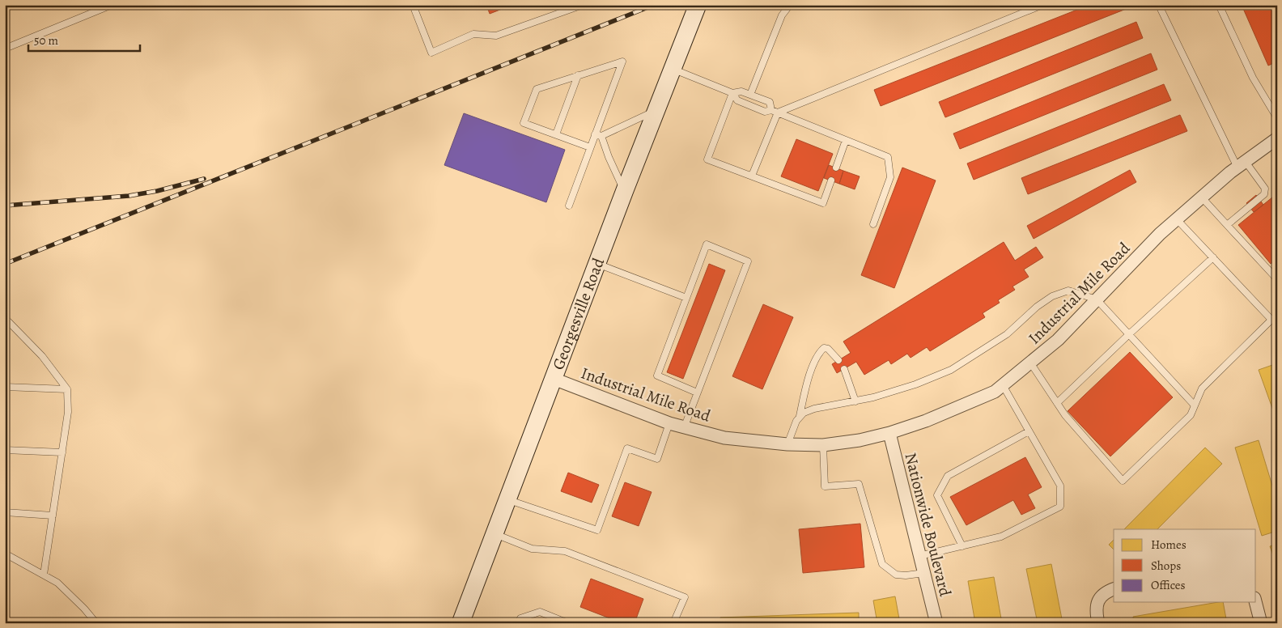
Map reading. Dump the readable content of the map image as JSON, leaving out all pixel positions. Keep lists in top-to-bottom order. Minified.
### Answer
{"streets":{"main road":["Georgesville Road"],"street":["Industrial Mile Road","Nationwide Boulevard"]},"crossings":[["Industrial Mile Road","Georgesville Road"],["Industrial Mile Road","Nationwide Boulevard"]],"legend":["Homes","Shops","Offices"],"scale_bar":"50 m"}
